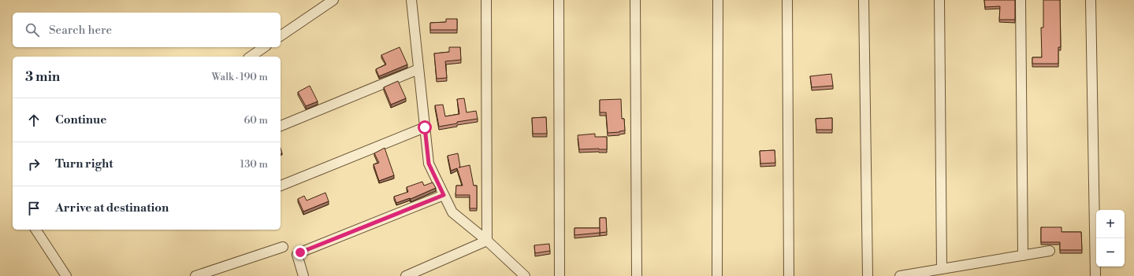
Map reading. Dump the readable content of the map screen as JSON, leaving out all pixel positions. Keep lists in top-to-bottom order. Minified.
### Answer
{"page":{"search":"Search here","heading":["3 min","Walk · 190 m"],"list":[["Continue","60 m"],["Turn right","130 m"],"Arrive at destination"],"map_buttons":["+","−"]}}
